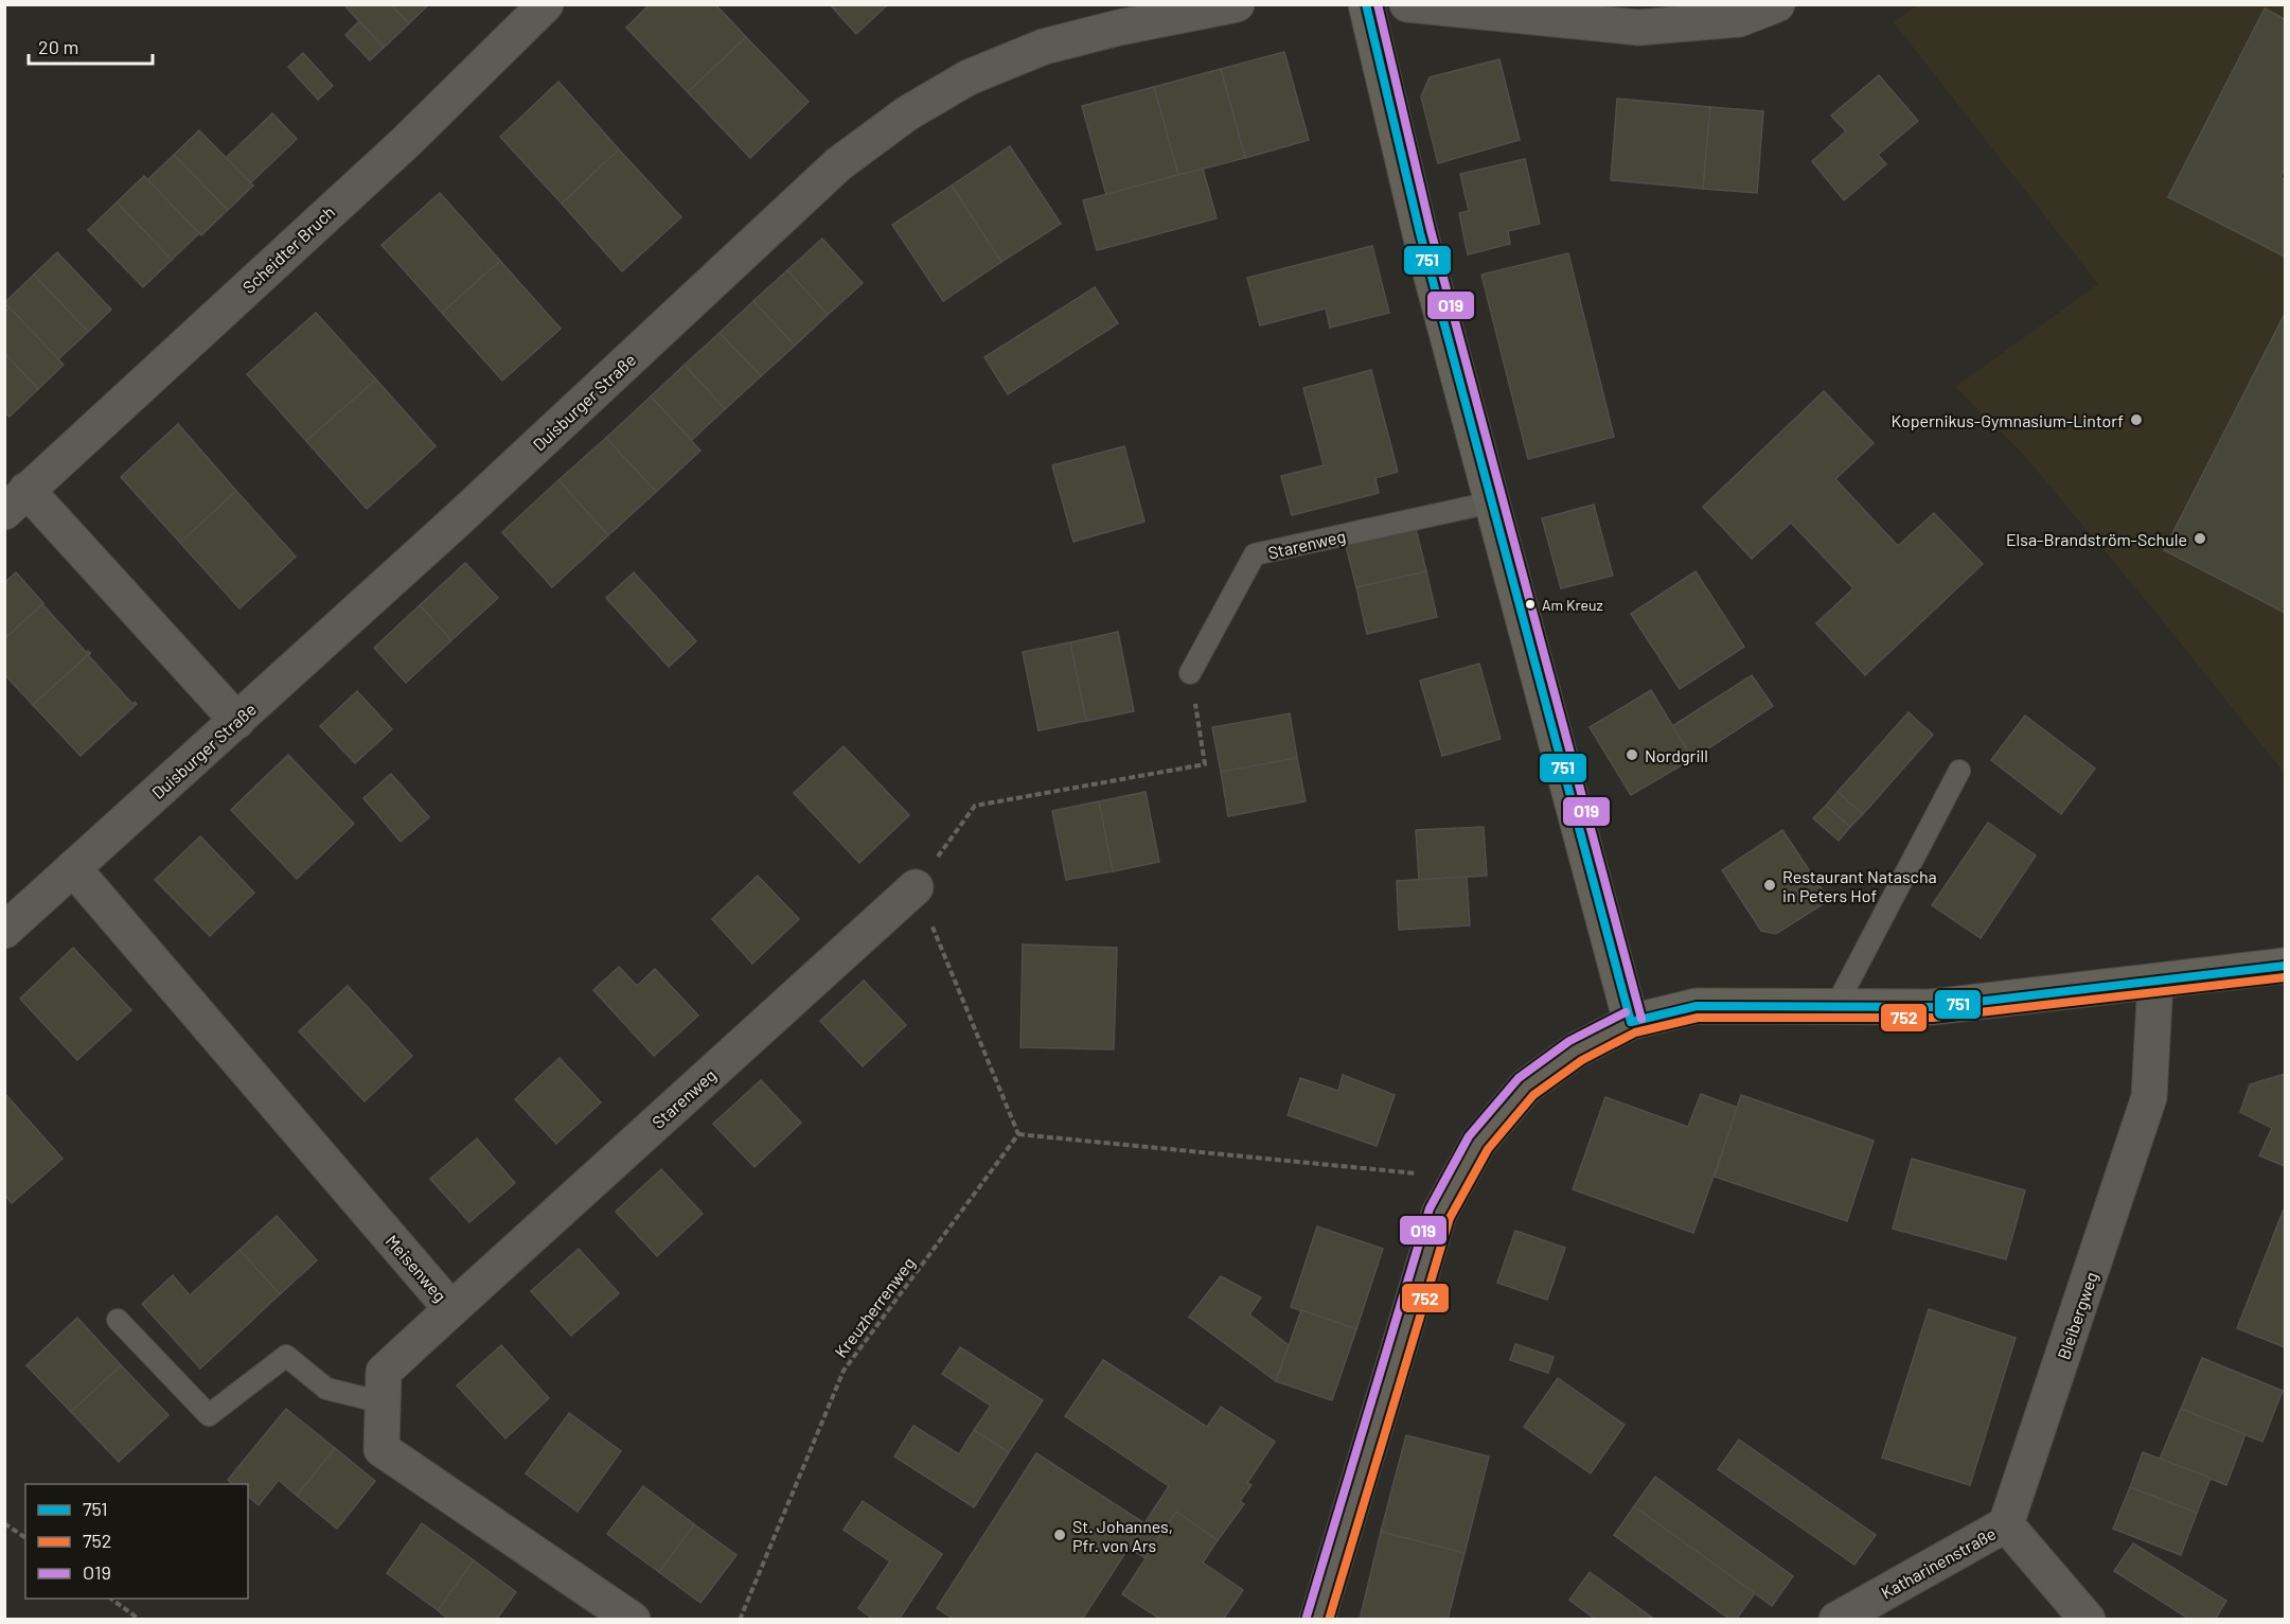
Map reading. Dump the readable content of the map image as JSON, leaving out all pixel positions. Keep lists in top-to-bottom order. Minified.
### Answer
{"streets":{"street":["Scheidter Bruch","Duisburger Straße","Starenweg","Meisenweg","Bleibergweg","Katharinenstraße"],"path":["Kreuzherrenweg"]},"crossings":[["Scheidter Bruch","Duisburger Straße"],["Duisburger Straße","Meisenweg"],["Starenweg","Meisenweg"],["Bleibergweg","Katharinenstraße"]],"places":["Kopernikus-Gymnasium-Lintorf","Elsa-Brandström-Schule","Am Kreuz","Nordgrill","Restaurant Natascha in Peters Hof","St. Johannes, Pfr. von Ars"],"lines":["transit line 751","transit line O19","transit line 752"],"legend":["751","752","O19"],"scale_bar":"20 m"}
